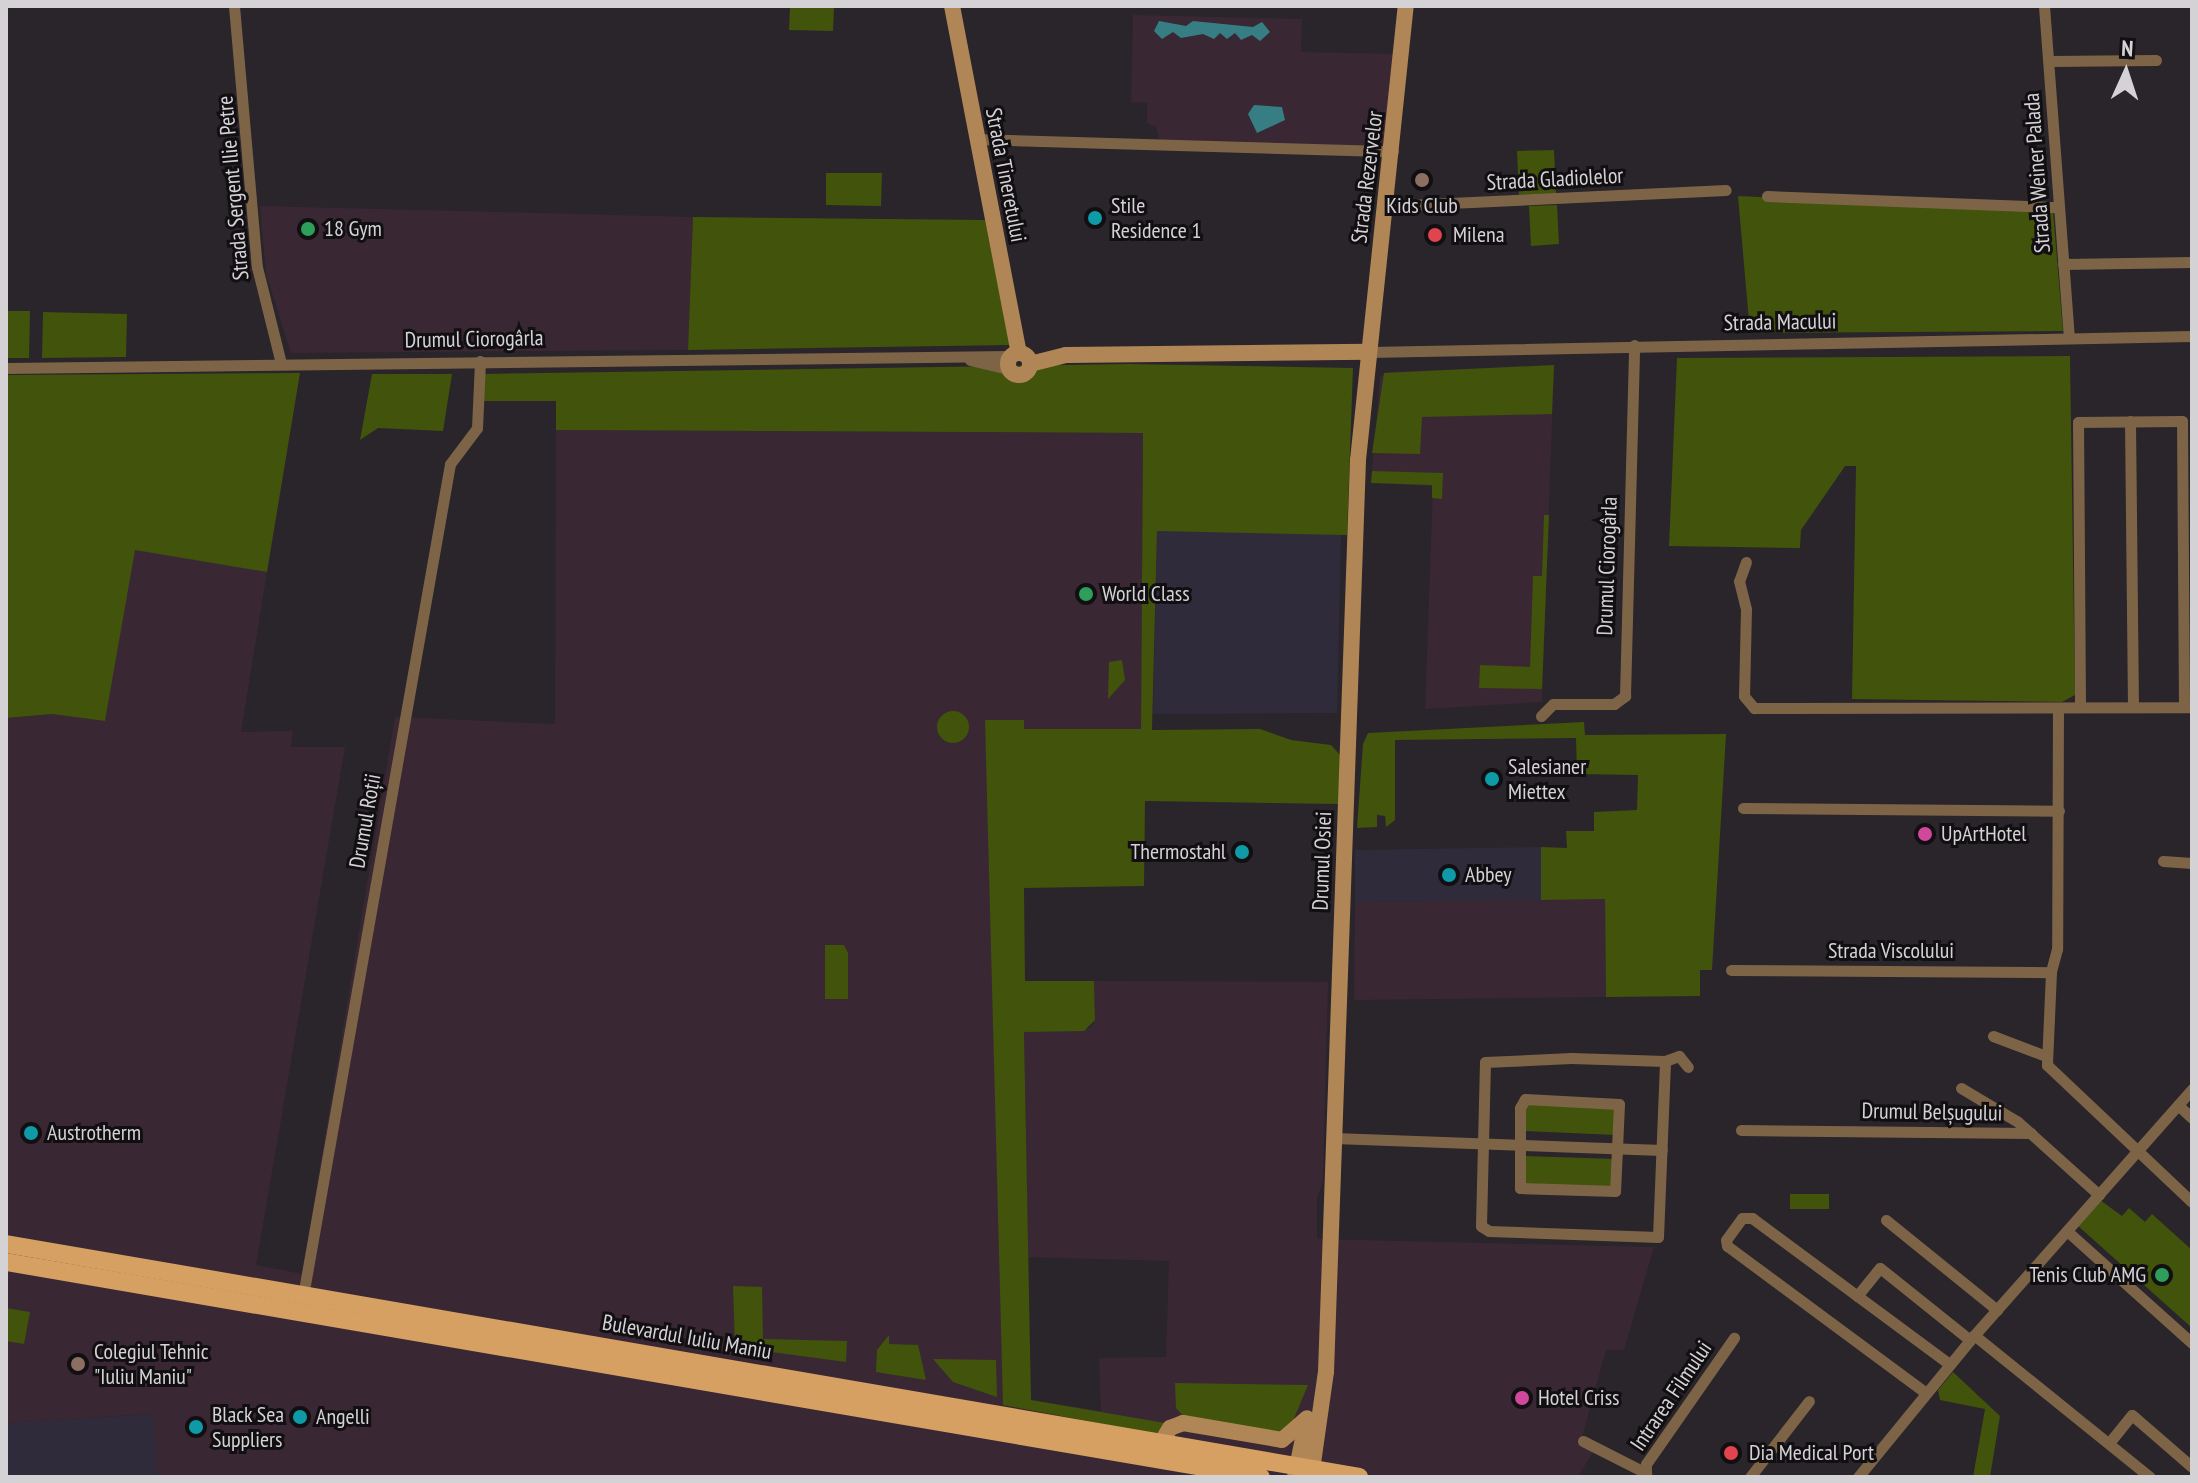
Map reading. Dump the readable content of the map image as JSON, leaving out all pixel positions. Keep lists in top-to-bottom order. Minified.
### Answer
{"streets":{"main road":["Bulevardul Iuliu Maniu"],"street":["Strada Weiner Palada","Strada Tineretului","Strada Rezervelor","Strada Gladiolelor","Strada Sergent Ilie Petre","Strada Macului","Drumul Ciorogârla","Drumul Roții","Drumul Osiei","Strada Viscolului","Drumul Belșugului","Intrarea Filmului"]},"crossings":[["Strada Weiner Palada","Strada Macului"],["Strada Tineretului","Drumul Ciorogârla"],["Strada Rezervelor","Strada Gladiolelor"],["Strada Rezervelor","Strada Macului"],["Strada Rezervelor","Drumul Ciorogârla"],["Strada Rezervelor","Drumul Osiei"],["Strada Sergent Ilie Petre","Drumul Ciorogârla"],["Strada Macului","Drumul Ciorogârla"],["Strada Macului","Drumul Osiei"],["Drumul Ciorogârla","Drumul Roții"],["Drumul Ciorogârla","Drumul Osiei"],["Drumul Roții","Bulevardul Iuliu Maniu"],["Drumul Osiei","Bulevardul Iuliu Maniu"]],"places":["Kids Club","Stile Residence 1","18 Gym","Milena","World Class","Salesianer Miettex","UpArtHotel","Thermostahl","Abbey","Austrotherm","Tenis Club AMG","Colegiul Tehnic \"Iuliu Maniu\"","Hotel Criss","Angelli","Black Sea Suppliers","Dia Medical Port"],"north":"top"}
